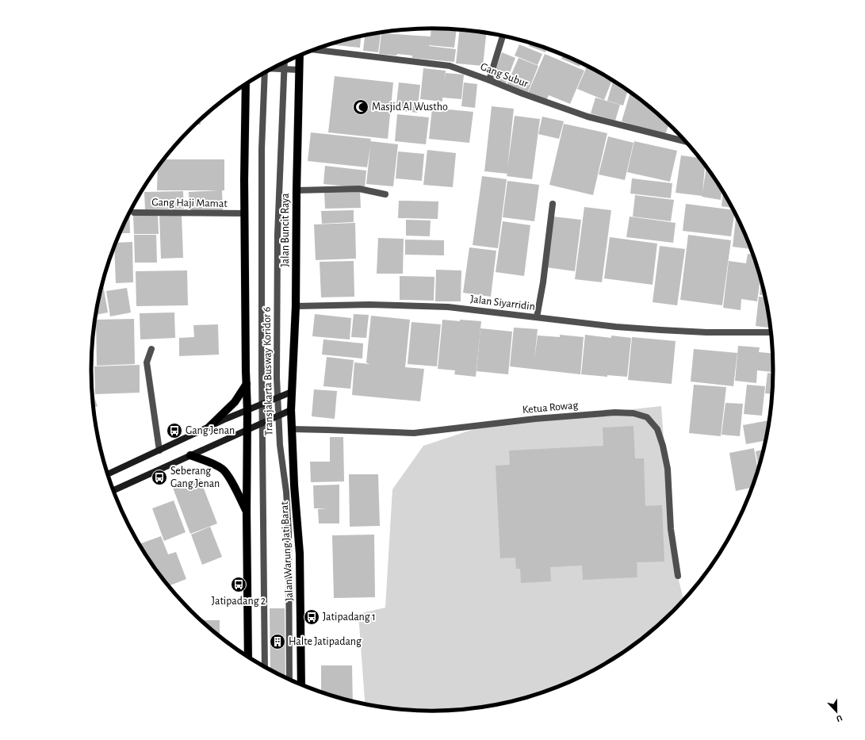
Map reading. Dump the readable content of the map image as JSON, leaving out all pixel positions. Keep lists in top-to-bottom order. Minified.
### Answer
{"streets":{"main road":["Jalan Buncit Raya","Jalan Warung Jati Barat"],"street":["Gang Subur","Gang Haji Mamat","Jalan Siyarridin","Transjakarta Busway Koridor 6","Ketua Rowag"]},"crossings":[["Jalan Buncit Raya","Jalan Siyarridin"],["Jalan Buncit Raya","Jalan Warung Jati Barat"],["Ketua Rowag","Jalan Warung Jati Barat"]],"places":{"mosque":["Masjid Al Wustho"],"bus stop":["Gang Jenan","Seberang Gang Jenan","Jatipadang 2","Jatipadang 1"],"building":["Halte Jatipadang"]},"north":"bottom"}
